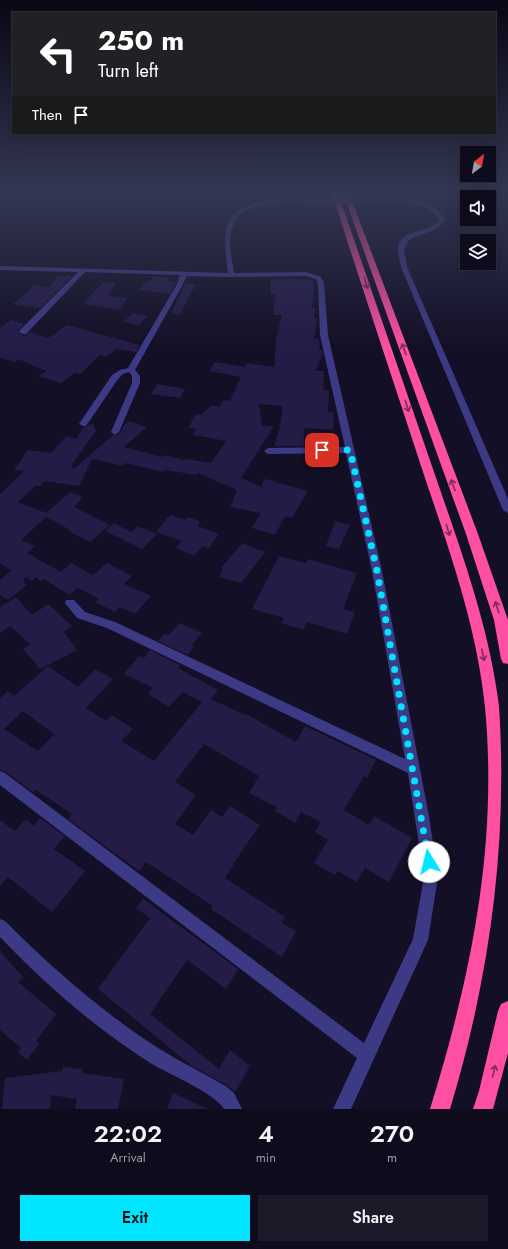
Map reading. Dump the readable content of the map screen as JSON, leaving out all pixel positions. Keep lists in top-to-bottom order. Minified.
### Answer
{"north":"top right","page":{"turn":["250 m","Turn left"],"then":"Then","eta":["22:02","Arrival","4","min","270","m"],"buttons":["Exit","Share"]}}
